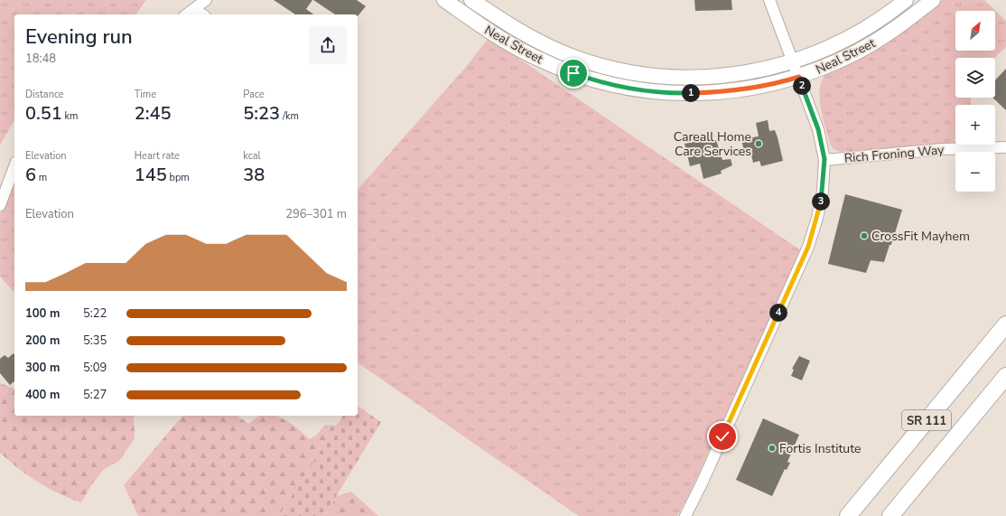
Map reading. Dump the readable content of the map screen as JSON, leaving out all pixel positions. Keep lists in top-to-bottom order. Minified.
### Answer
{"streets":{"highway":["SR 111"],"main road":["Neal Street"],"street":["Rich Froning Way"]},"places":["Careall Home Care Services","CrossFit Mayhem","Fortis Institute"],"north":"top right","page":{"map_buttons":["+","−"],"heading":["Evening run","18:48"],"stats":[["Distance","0.51 km"],["Time","2:45"],["Pace","5:23 /km"],["Elevation","6 m"],["Heart rate","145 bpm"],["kcal","38"]],"pins":["2","1","3","4"],"chart":["Elevation","296–301 m"],"list":[{"name":"100 m","note":"5:22"},{"name":"200 m","note":"5:35"},{"name":"300 m","note":"5:09"},{"name":"400 m","note":"5:27"}]}}
